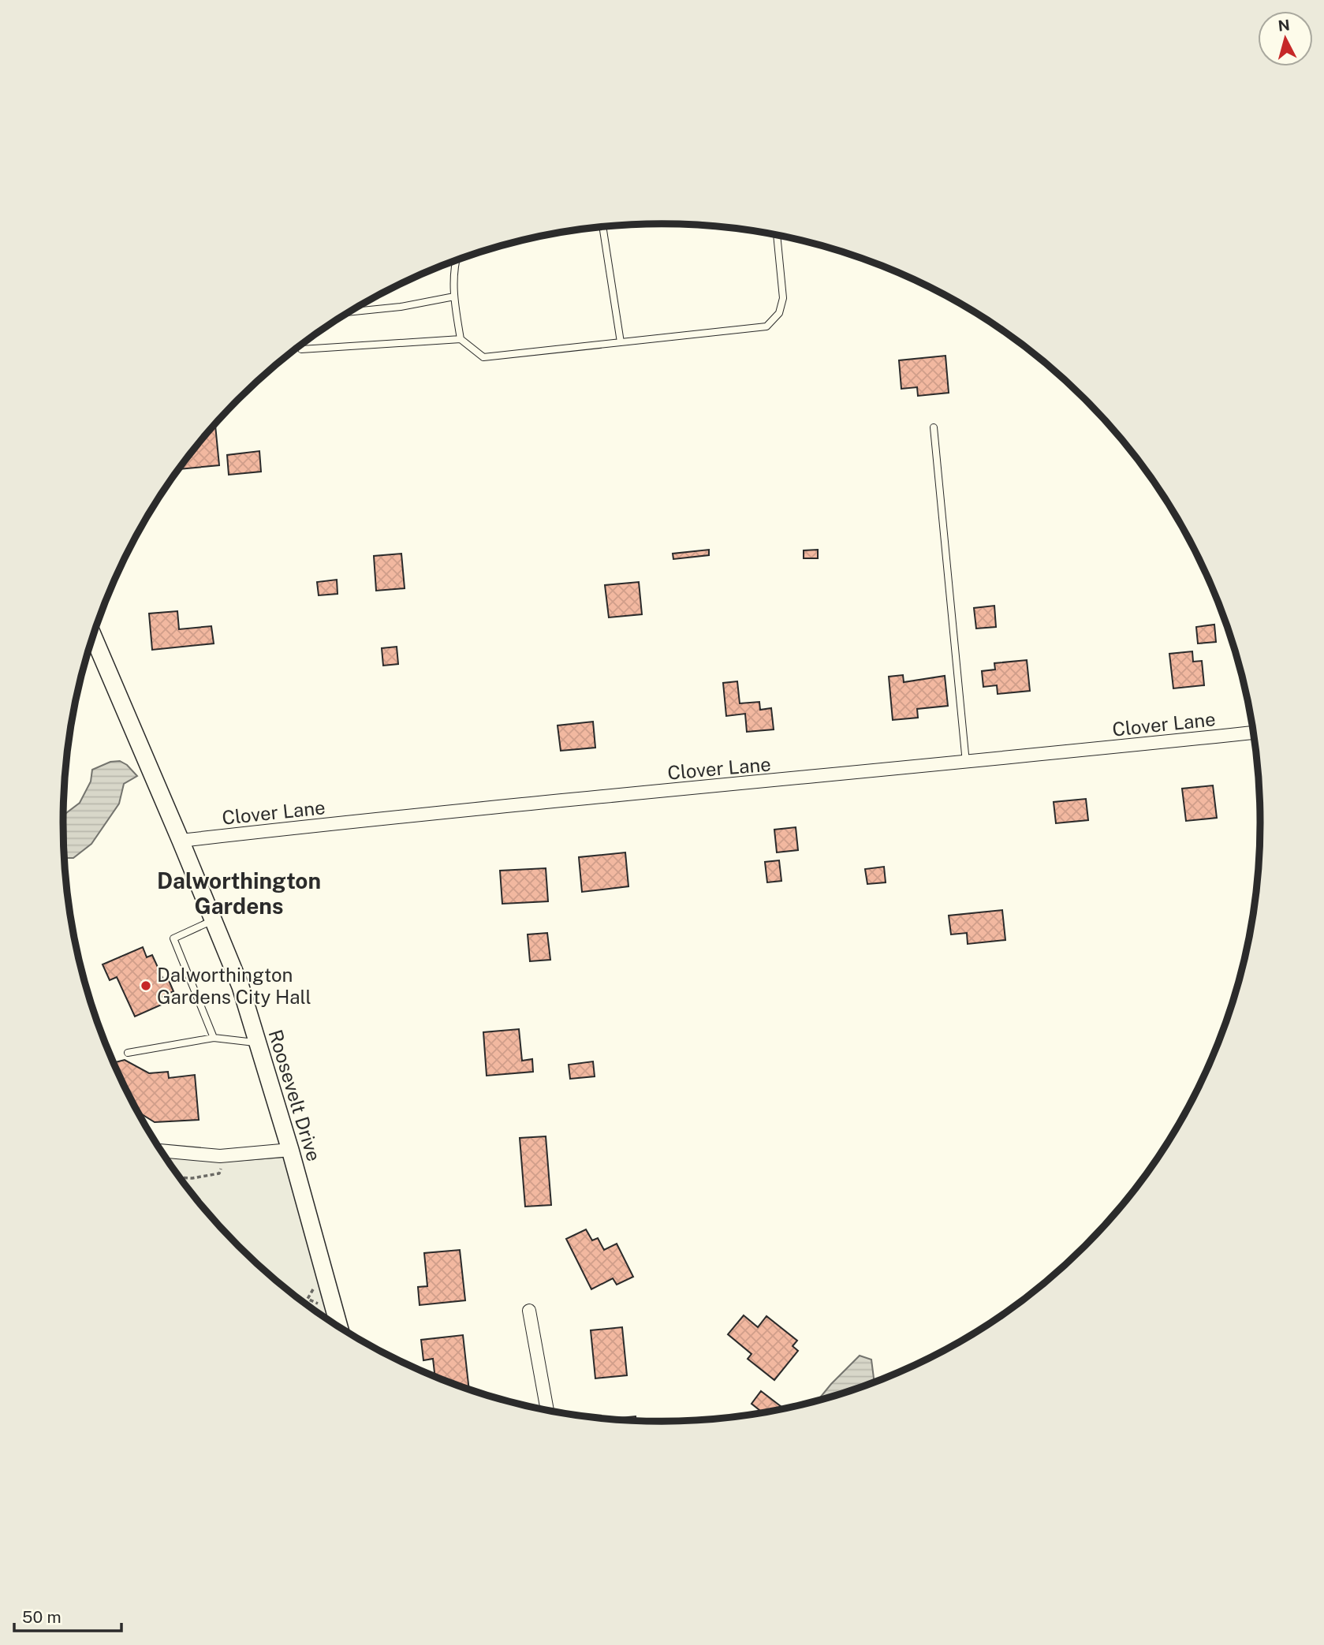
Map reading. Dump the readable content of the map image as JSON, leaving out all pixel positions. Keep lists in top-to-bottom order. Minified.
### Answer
{"streets":{"street":["Clover Lane","Roosevelt Drive"]},"crossings":[["Clover Lane","Roosevelt Drive"]],"districts":["Dalworthington Gardens"],"places":["Dalworthington Gardens City Hall"],"scale_bar":"50 m","north":"top"}
